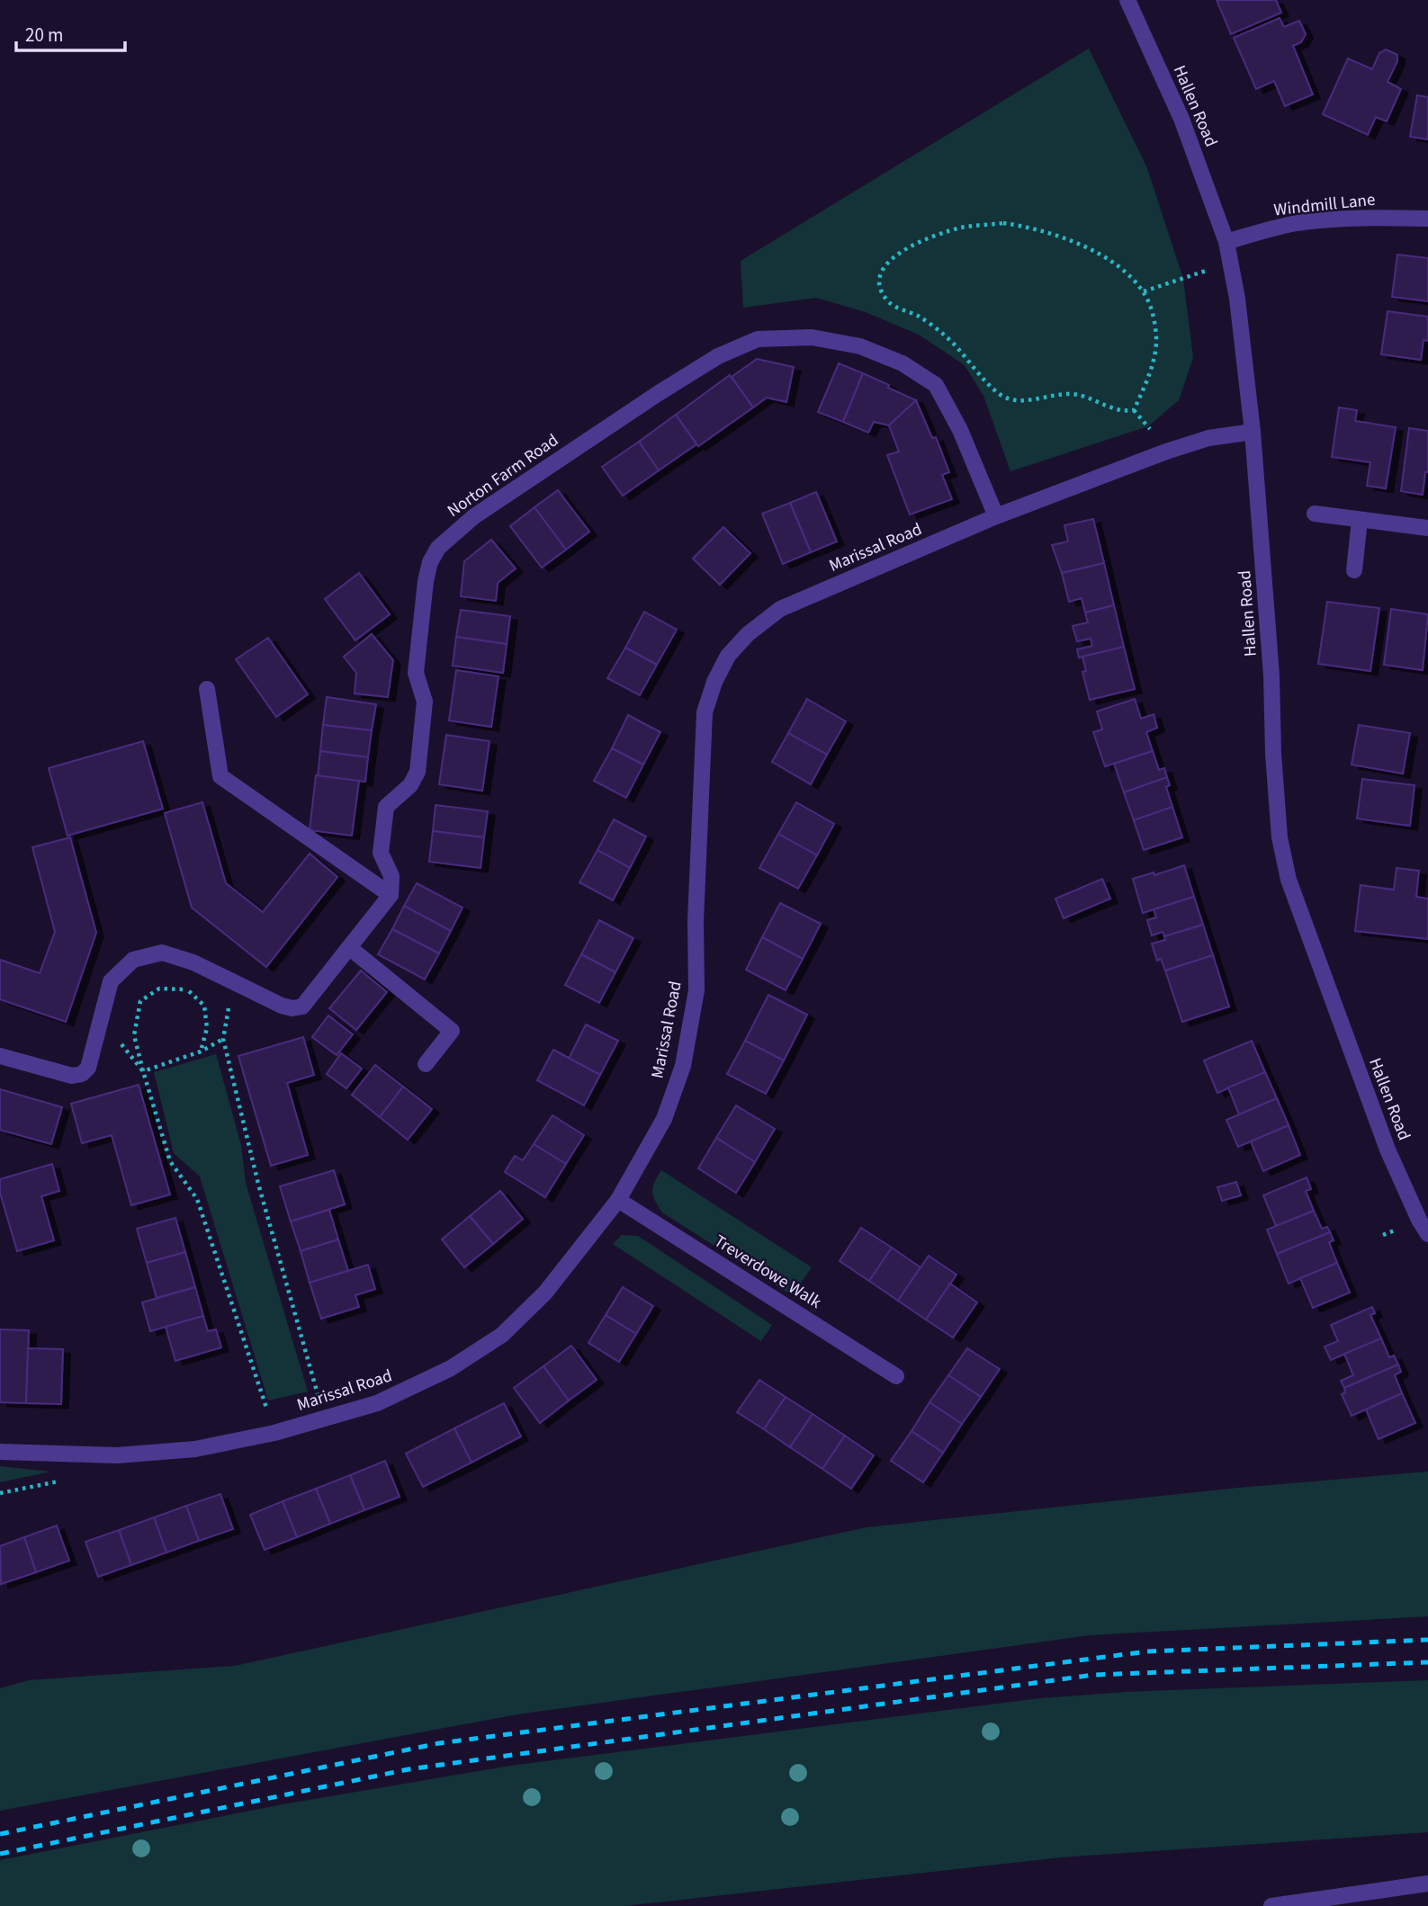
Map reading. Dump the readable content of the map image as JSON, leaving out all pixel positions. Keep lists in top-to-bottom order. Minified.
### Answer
{"streets":{"street":["Hallen Road","Windmill Lane","Norton Farm Road","Marissal Road","Treverdowe Walk"]},"crossings":[["Hallen Road","Windmill Lane"],["Hallen Road","Marissal Road"],["Norton Farm Road","Marissal Road"],["Marissal Road","Treverdowe Walk"]],"scale_bar":"20 m"}
